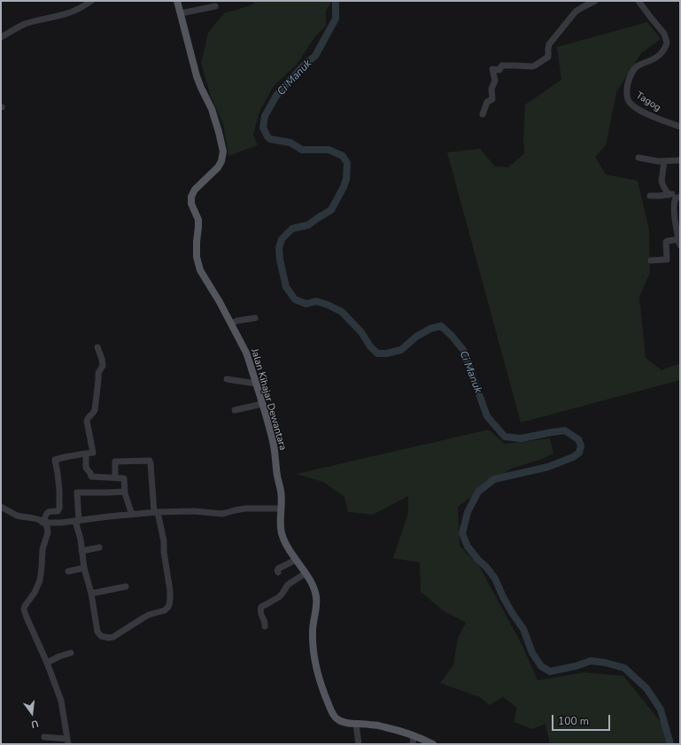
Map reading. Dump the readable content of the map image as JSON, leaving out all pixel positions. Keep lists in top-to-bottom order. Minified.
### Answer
{"streets":{"main road":["Jalan Kihajar Dewantara"],"street":["Tagog"]},"water":["Ci Manuk"],"scale_bar":"100 m","north":"bottom"}
